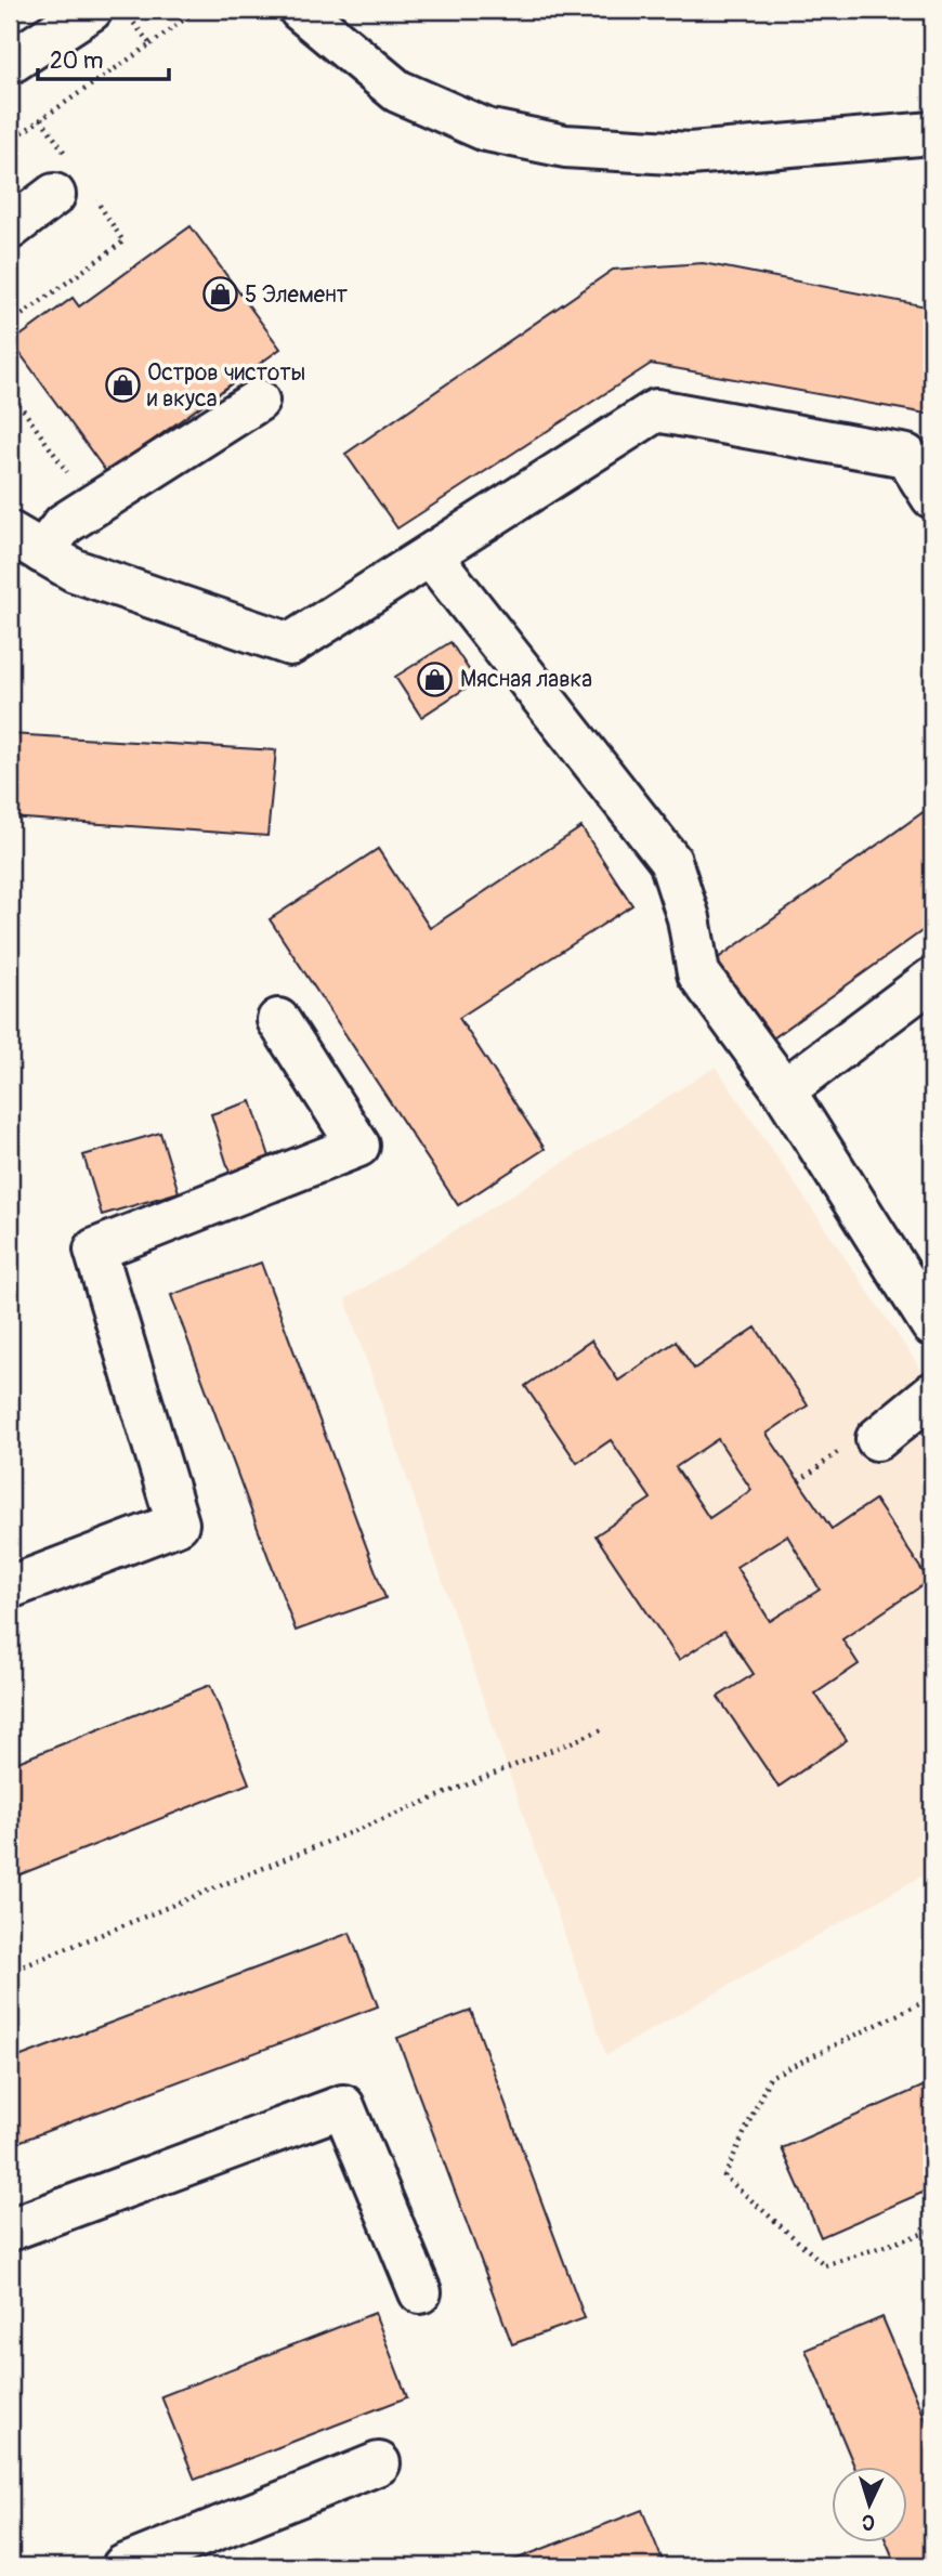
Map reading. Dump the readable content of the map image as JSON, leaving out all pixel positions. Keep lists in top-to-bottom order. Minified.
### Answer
{"places":{"shop":["5 Элемент","Остров чистоты и вкуса","Мясная лавка"]},"scale_bar":"20 m","north":"bottom"}
